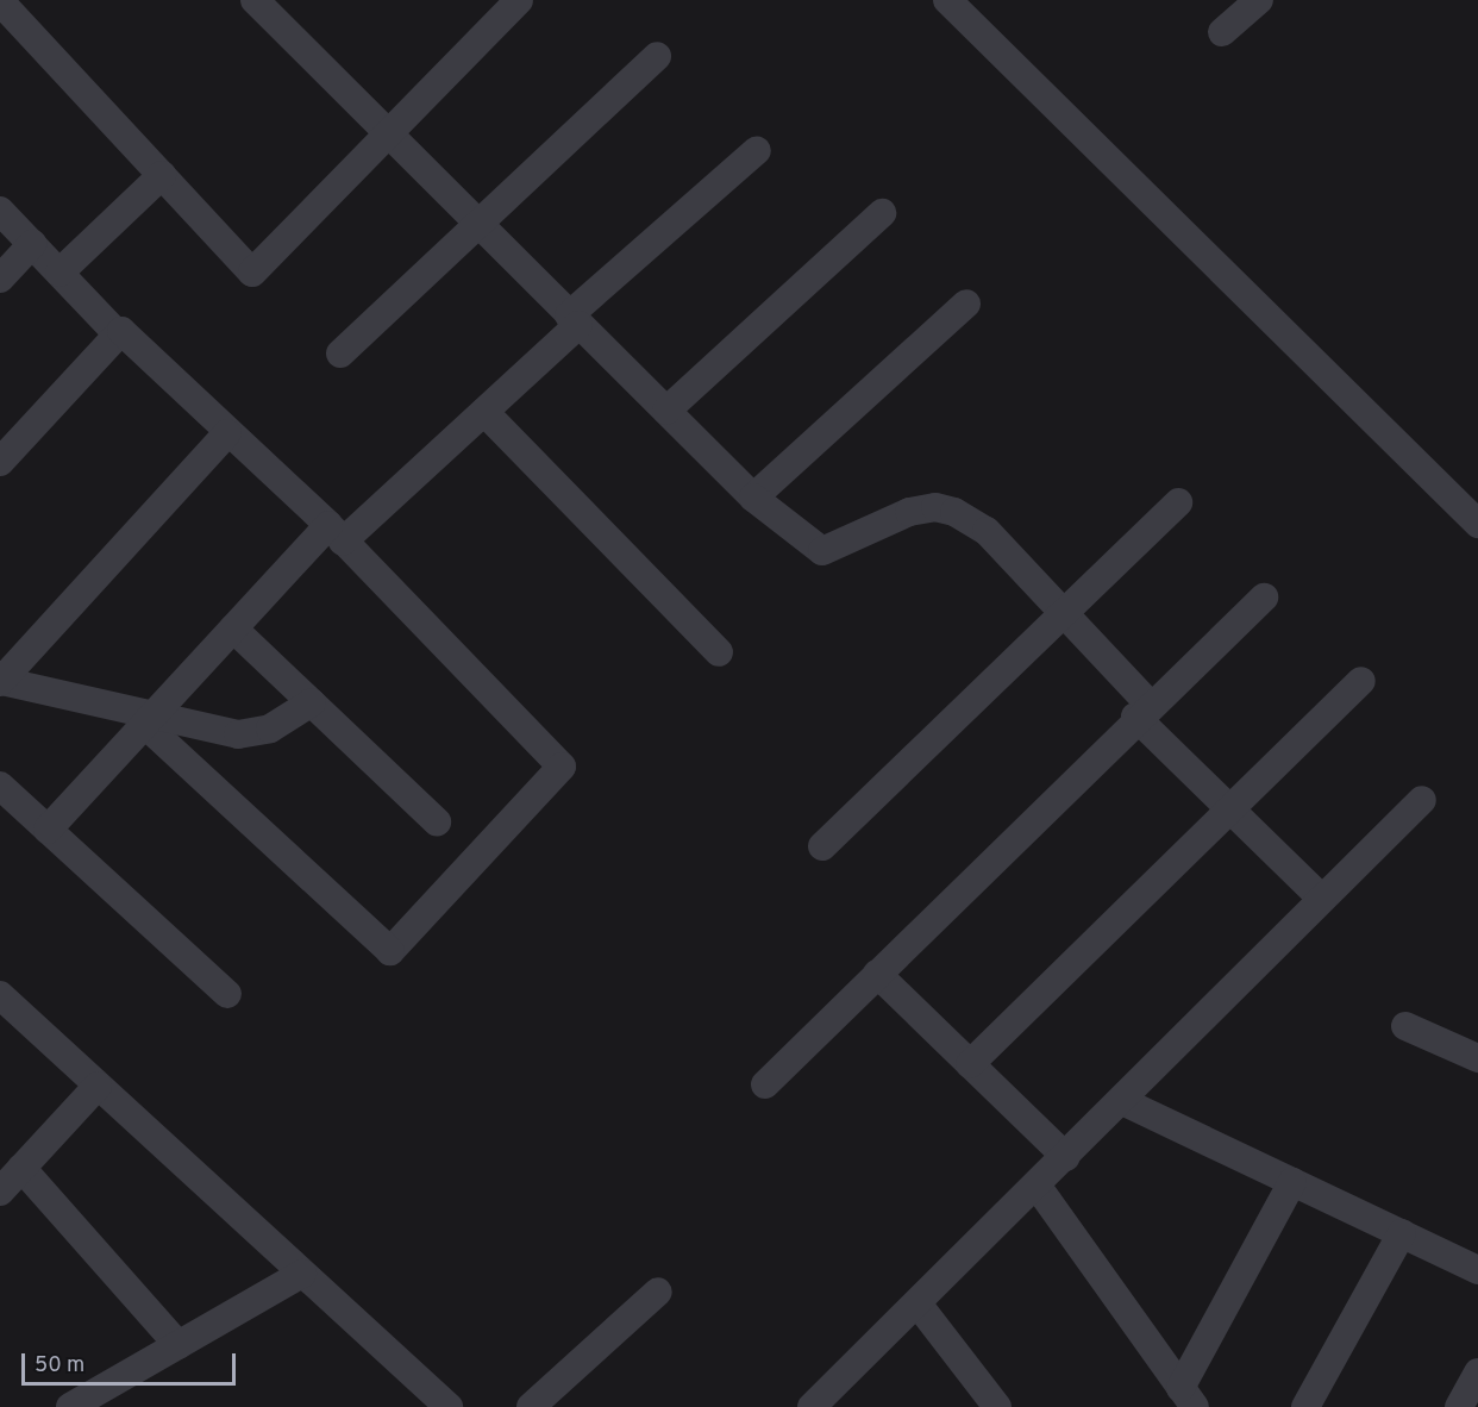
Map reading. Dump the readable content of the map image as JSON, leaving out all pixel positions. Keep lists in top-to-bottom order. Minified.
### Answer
{"scale_bar":"50 m"}
